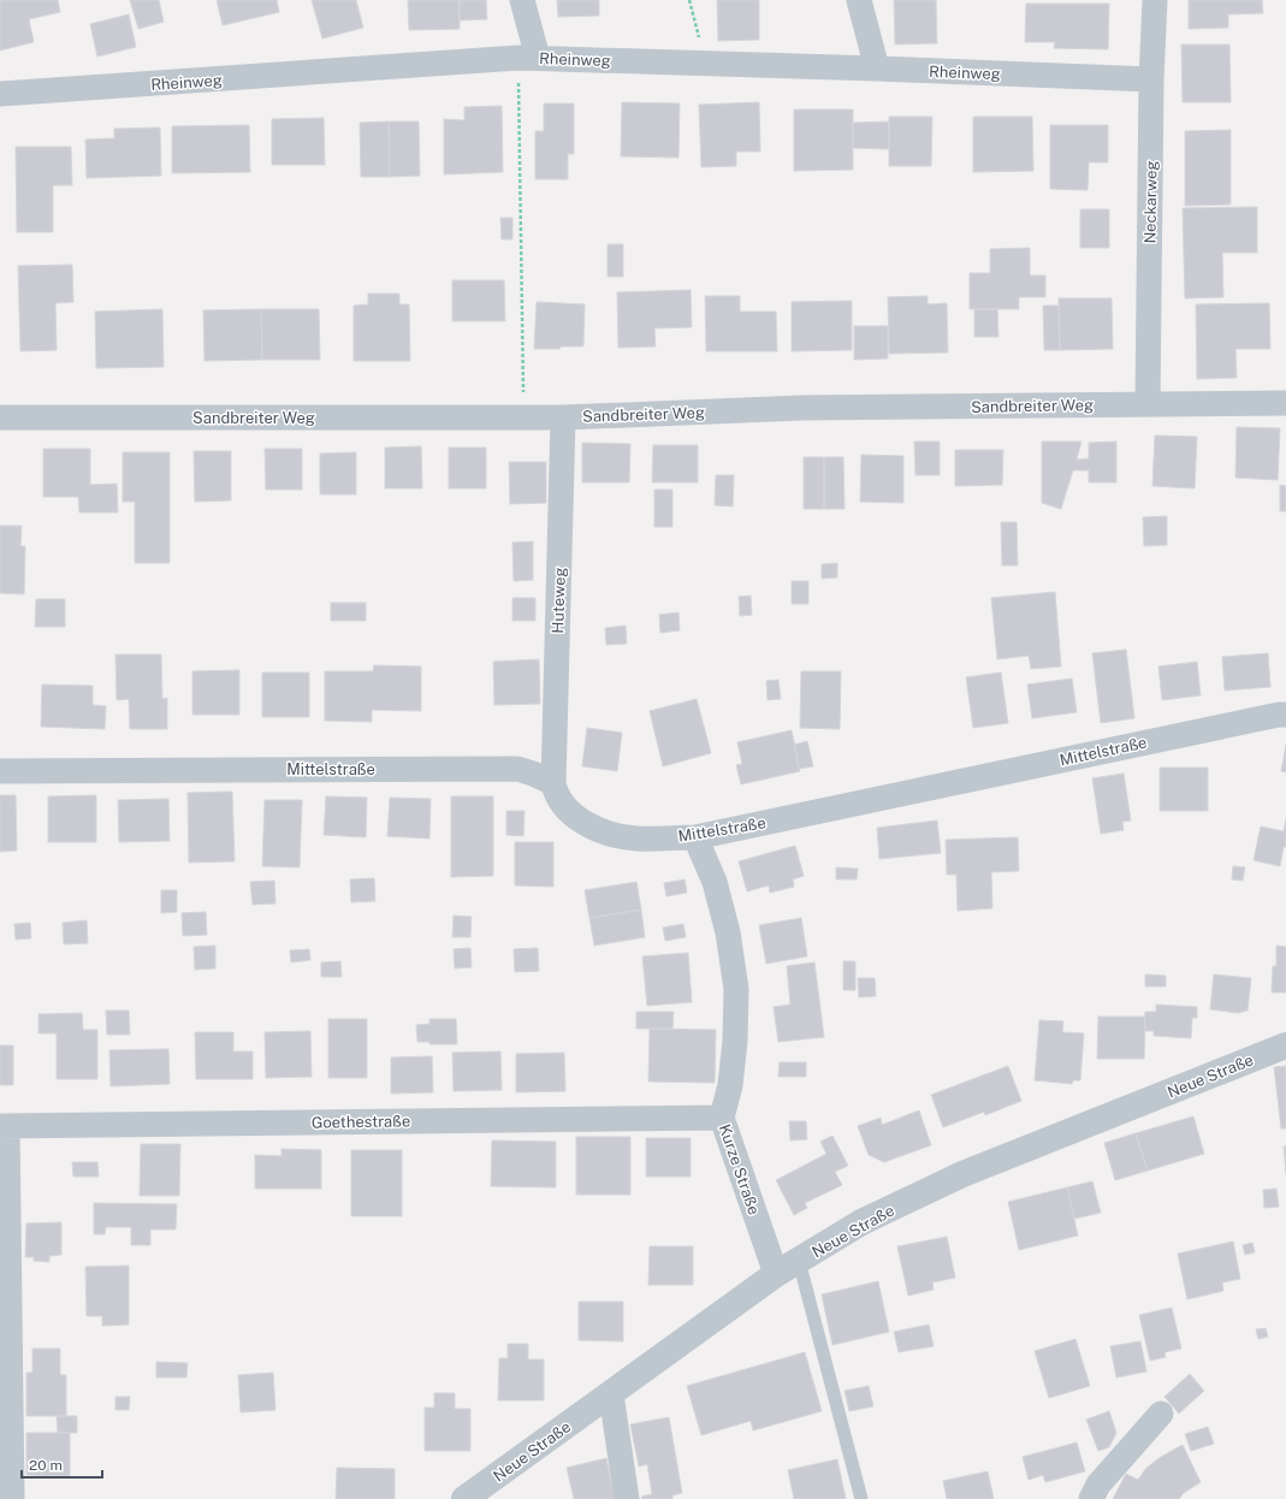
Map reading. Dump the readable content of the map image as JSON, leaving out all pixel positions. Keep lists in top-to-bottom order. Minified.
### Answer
{"streets":{"street":["Rheinweg","Neckarweg","Sandbreiter Weg","Huteweg","Mittelstraße","Neue Straße","Goethestraße","Kurze Straße"]},"crossings":[["Rheinweg","Neckarweg"],["Neckarweg","Sandbreiter Weg"],["Sandbreiter Weg","Huteweg"],["Huteweg","Mittelstraße"],["Mittelstraße","Kurze Straße"],["Neue Straße","Kurze Straße"],["Goethestraße","Kurze Straße"]],"scale_bar":"20 m"}
